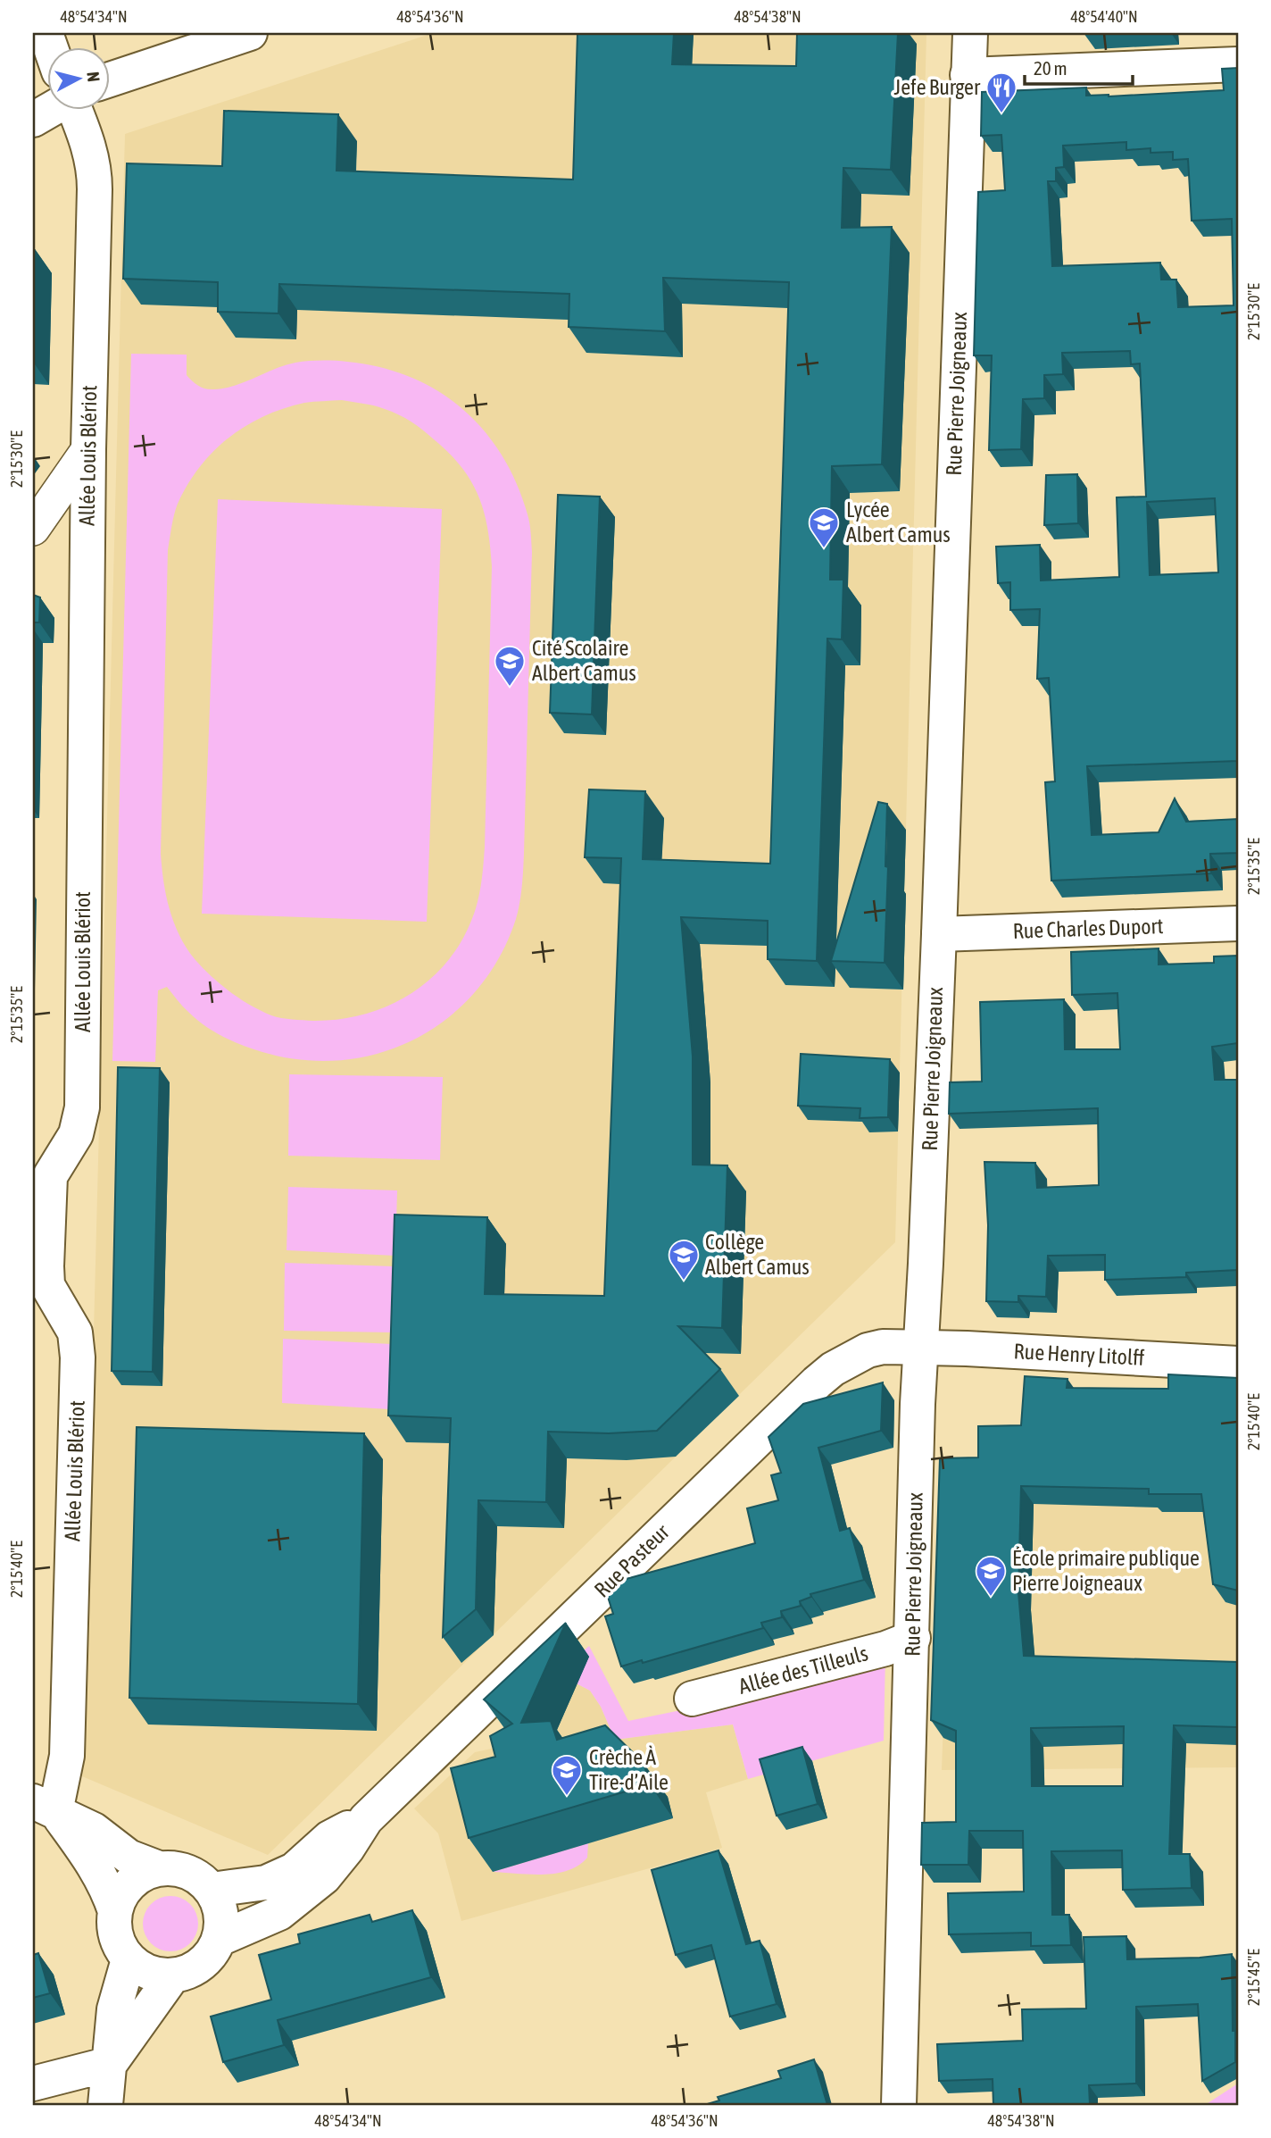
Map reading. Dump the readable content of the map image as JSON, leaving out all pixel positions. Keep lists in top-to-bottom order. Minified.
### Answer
{"streets":{"street":["Rue Pierre Joigneaux","Allée Louis Blériot","Rue Charles Duport","Rue Henry Litolff","Rue Pasteur","Allée des Tilleuls"]},"crossings":[["Rue Pierre Joigneaux","Rue Charles Duport"],["Rue Pierre Joigneaux","Rue Henry Litolff"],["Rue Pierre Joigneaux","Rue Pasteur"],["Rue Pierre Joigneaux","Allée des Tilleuls"],["Rue Henry Litolff","Rue Pasteur"]],"places":{"restaurant":["Jefe Burger"],"school or university":["Lycée Albert Camus","Cité Scolaire Albert Camus","Collège Albert Camus","École primaire publique Pierre Joigneaux","Crèche À Tire-d’Aile"]},"scale_bar":"20 m","north":"right","coordinates":["48°54'34\"N","48°54'36\"N","48°54'38\"N","48°54'40\"N","2°15'30\"E","2°15'35\"E","2°15'40\"E","2°15'45\"E"]}
